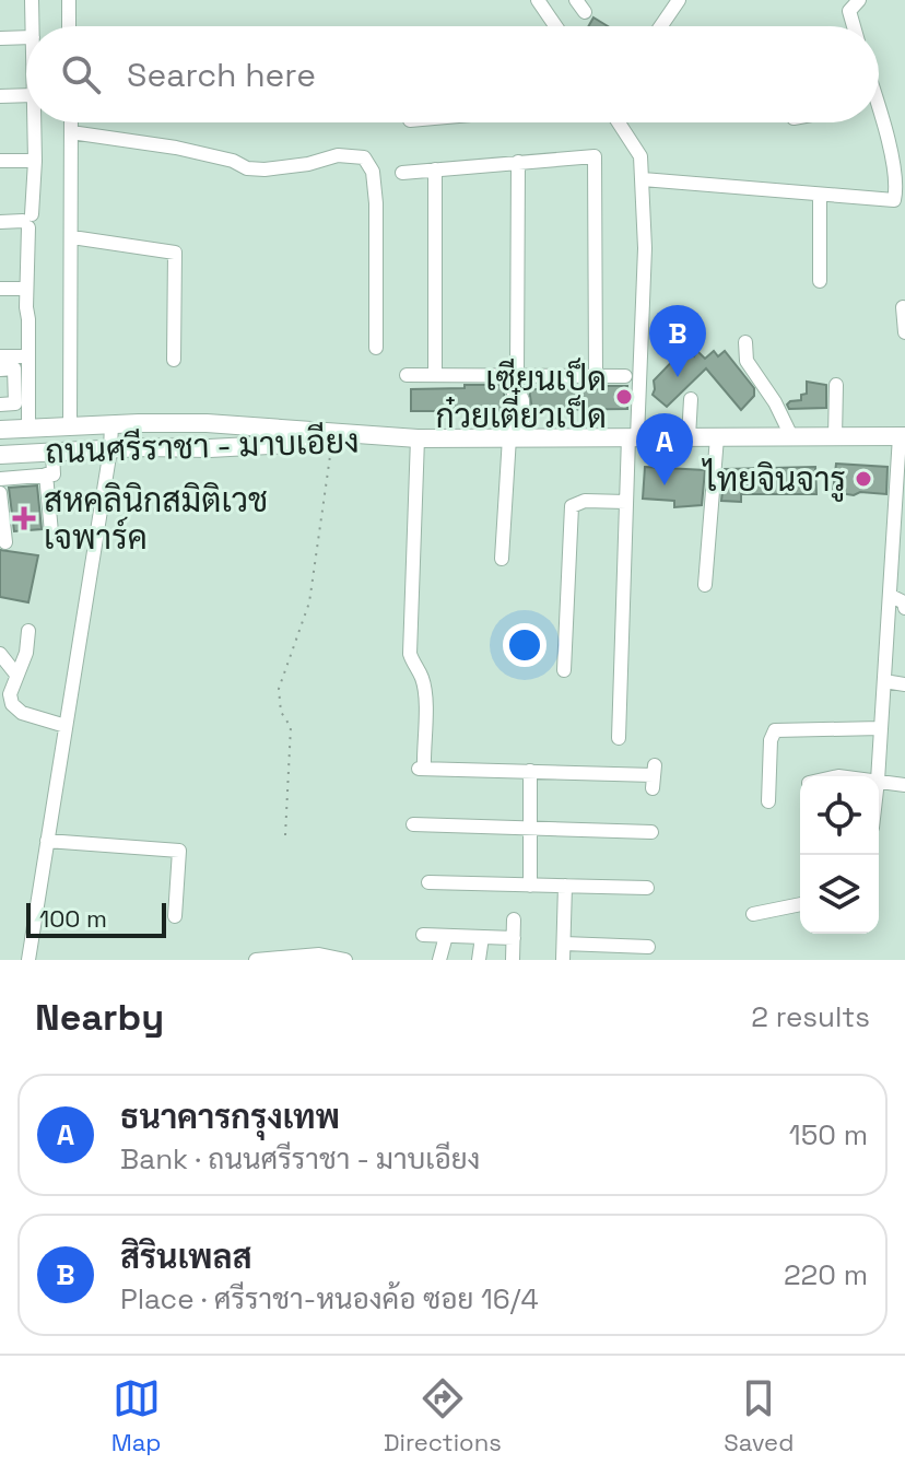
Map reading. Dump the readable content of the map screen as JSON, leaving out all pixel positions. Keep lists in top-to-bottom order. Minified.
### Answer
{"streets":{"main road":["ถนนศรีราชา - มาบเอียง"]},"places":{"other":["เซียนเป็ด ก๋วยเตี๋ยวเป็ด","ไทยจินจารู"],"health":["สหคลินิกสมิติเวช เจพาร์ค"]},"scale_bar":"100 m","page":{"search":"Search here","pins":["B","A"],"scale":"100 m","heading":["Nearby","2 results"],"list":[{"mark":"A","name":"ธนาคารกรุงเทพ","note":"Bank · ถนนศรีราชา - มาบเอียง","value":"150 m"},{"mark":"B","name":"สิรินเพลส","note":"Place · ศรีราชา-หนองค้อ ซอย 16/4","value":"220 m"}],"nav":["Map","Directions","Saved"]}}
